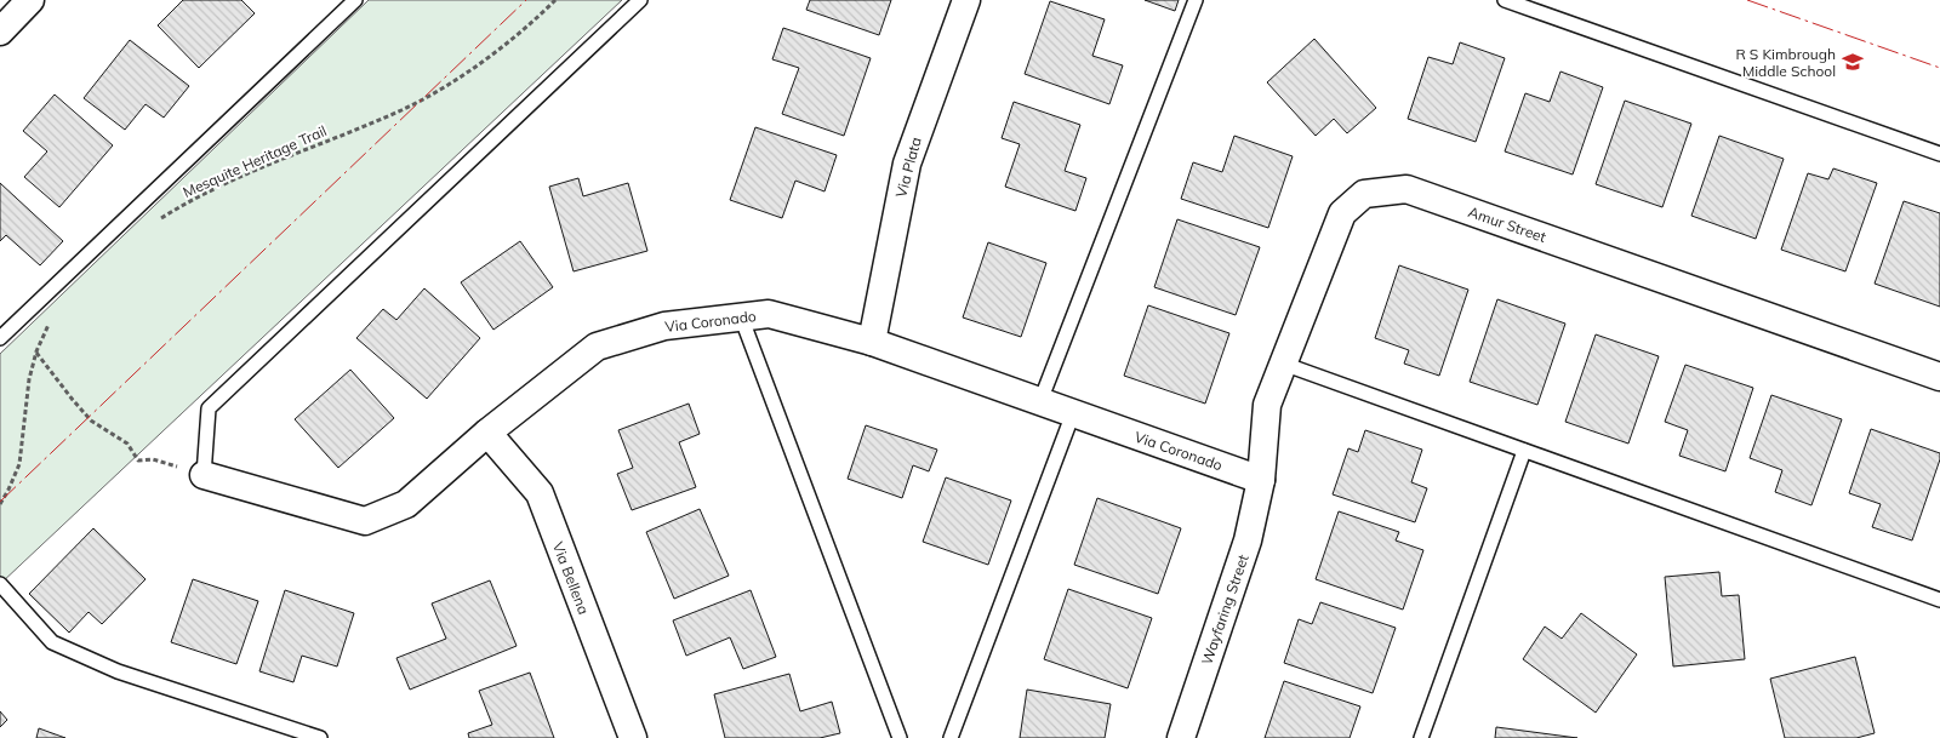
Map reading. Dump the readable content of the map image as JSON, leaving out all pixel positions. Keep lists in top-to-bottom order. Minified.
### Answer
{"streets":{"street":["Via Plata","Amur Street","Via Coronado","Via Bellena","Wayfaring Street"],"path":["Mesquite Heritage Trail"]},"crossings":[["Via Plata","Via Coronado"],["Amur Street","Via Coronado"],["Amur Street","Wayfaring Street"],["Via Coronado","Via Bellena"],["Via Coronado","Wayfaring Street"]],"places":{"school or university":["R S Kimbrough Middle School"]}}
